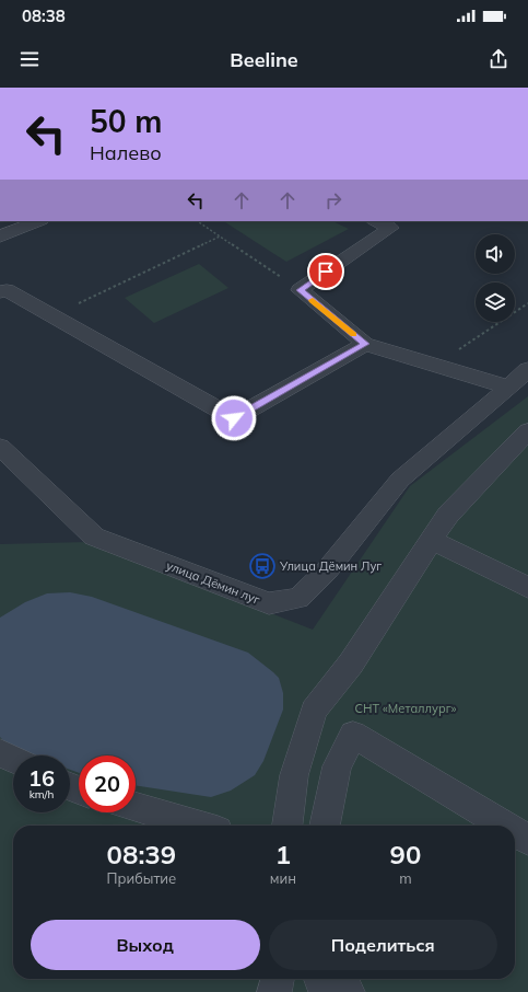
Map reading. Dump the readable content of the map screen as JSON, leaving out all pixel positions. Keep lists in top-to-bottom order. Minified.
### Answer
{"streets":{"street":["улица Дёмин луг"]},"parks":["СНТ «Металлург»"],"places":{"bus stop":["Улица Дёмин Луг"]},"page":{"status":"08:38","header":"Beeline","turn":["50 m","Налево"],"speed":"16 km/h","limit":"20","eta":["08:39","Прибытие","1","мин","90","m"],"buttons":["Выход","Поделиться"]}}
